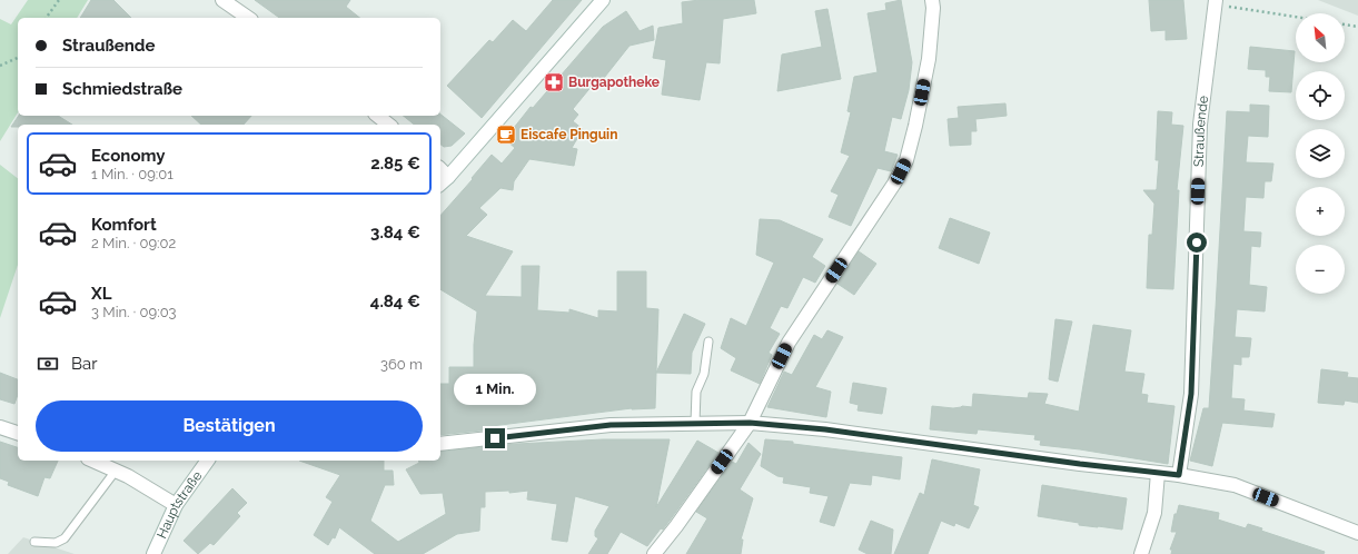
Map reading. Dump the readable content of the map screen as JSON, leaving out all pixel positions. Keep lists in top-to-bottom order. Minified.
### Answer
{"streets":{"street":["Straußende","Hauptstraße"]},"places":{"pharmacy":["Burgapotheke"],"cafe":["Eiscafe Pinguin"]},"north":"top left","page":{"map_buttons":["+","−"],"banner":["Straußende","Schmiedstraße"],"list":[{"name":"Economy","note":"1 Min. · 09:01","value":"2.85 €"},{"name":"Komfort","note":"2 Min. · 09:02","value":"3.84 €"},{"name":"XL","note":"3 Min. · 09:03","value":"4.84 €"}],"pay":["Bar","360 m"],"bubble":"1 Min.","buttons":"Bestätigen"}}
